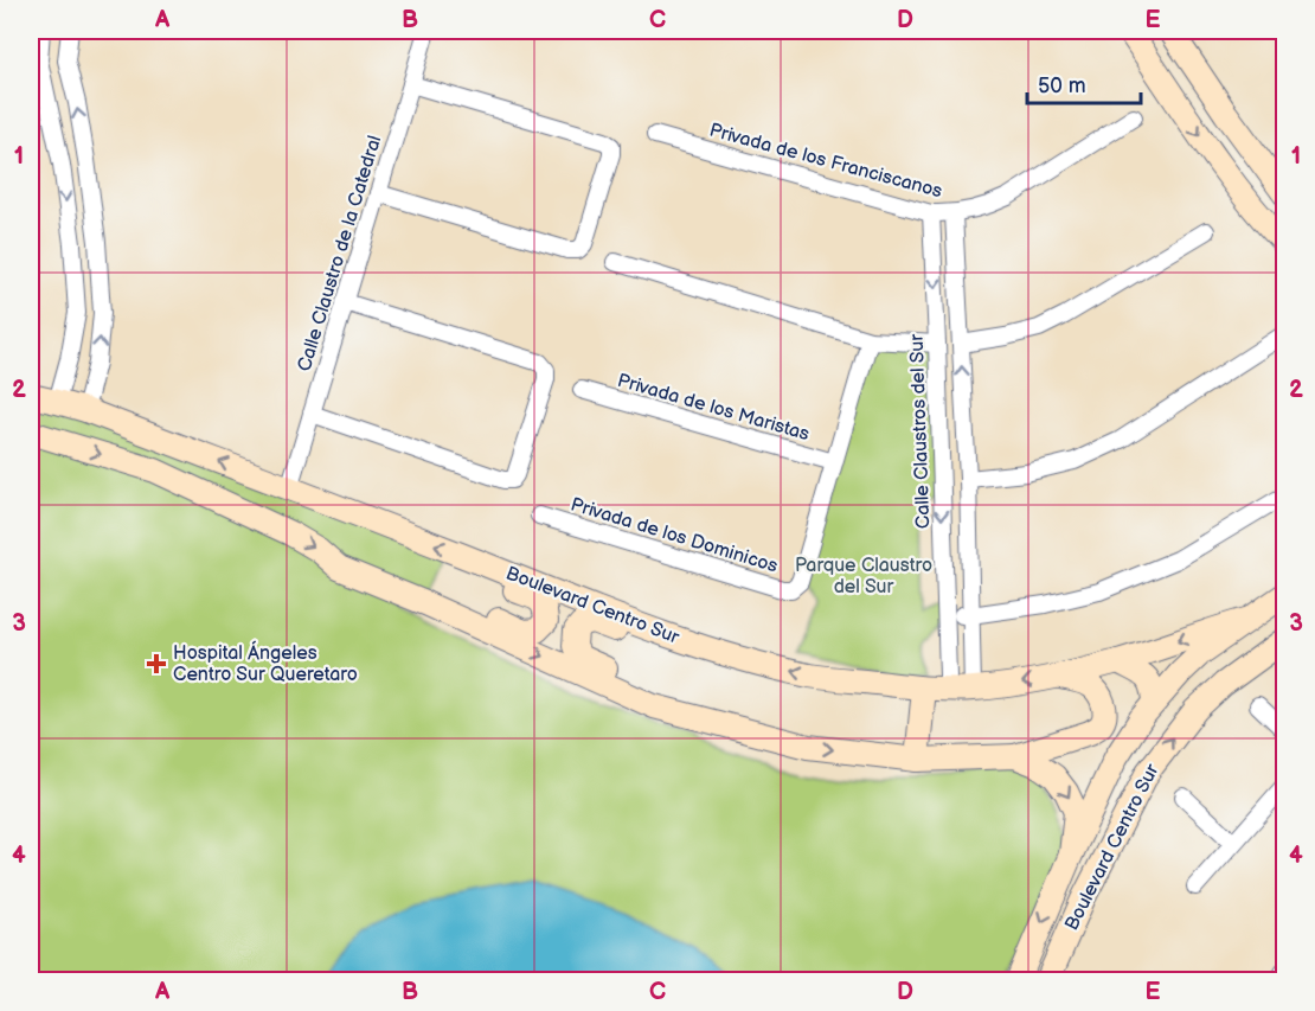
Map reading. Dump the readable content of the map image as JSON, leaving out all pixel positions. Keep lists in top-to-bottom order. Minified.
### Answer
{"streets":{"street":["Privada de los Franciscanos","Calle Claustro de la Catedral","Privada de los Maristas","Calle Claustros del Sur","Privada de los Dominicos","Boulevard Centro Sur"]},"crossings":[["Privada de los Franciscanos","Calle Claustros del Sur"],["Calle Claustro de la Catedral","Boulevard Centro Sur"],["Privada de los Maristas","Privada de los Dominicos"],["Calle Claustros del Sur","Boulevard Centro Sur"]],"parks":["Parque Claustro del Sur"],"places":{"health":["Hospital Ángeles Centro Sur Queretaro"]},"scale_bar":"50 m","grid":{"columns":["A","B","C","D","E"],"rows":["1","2","3","4"]}}
